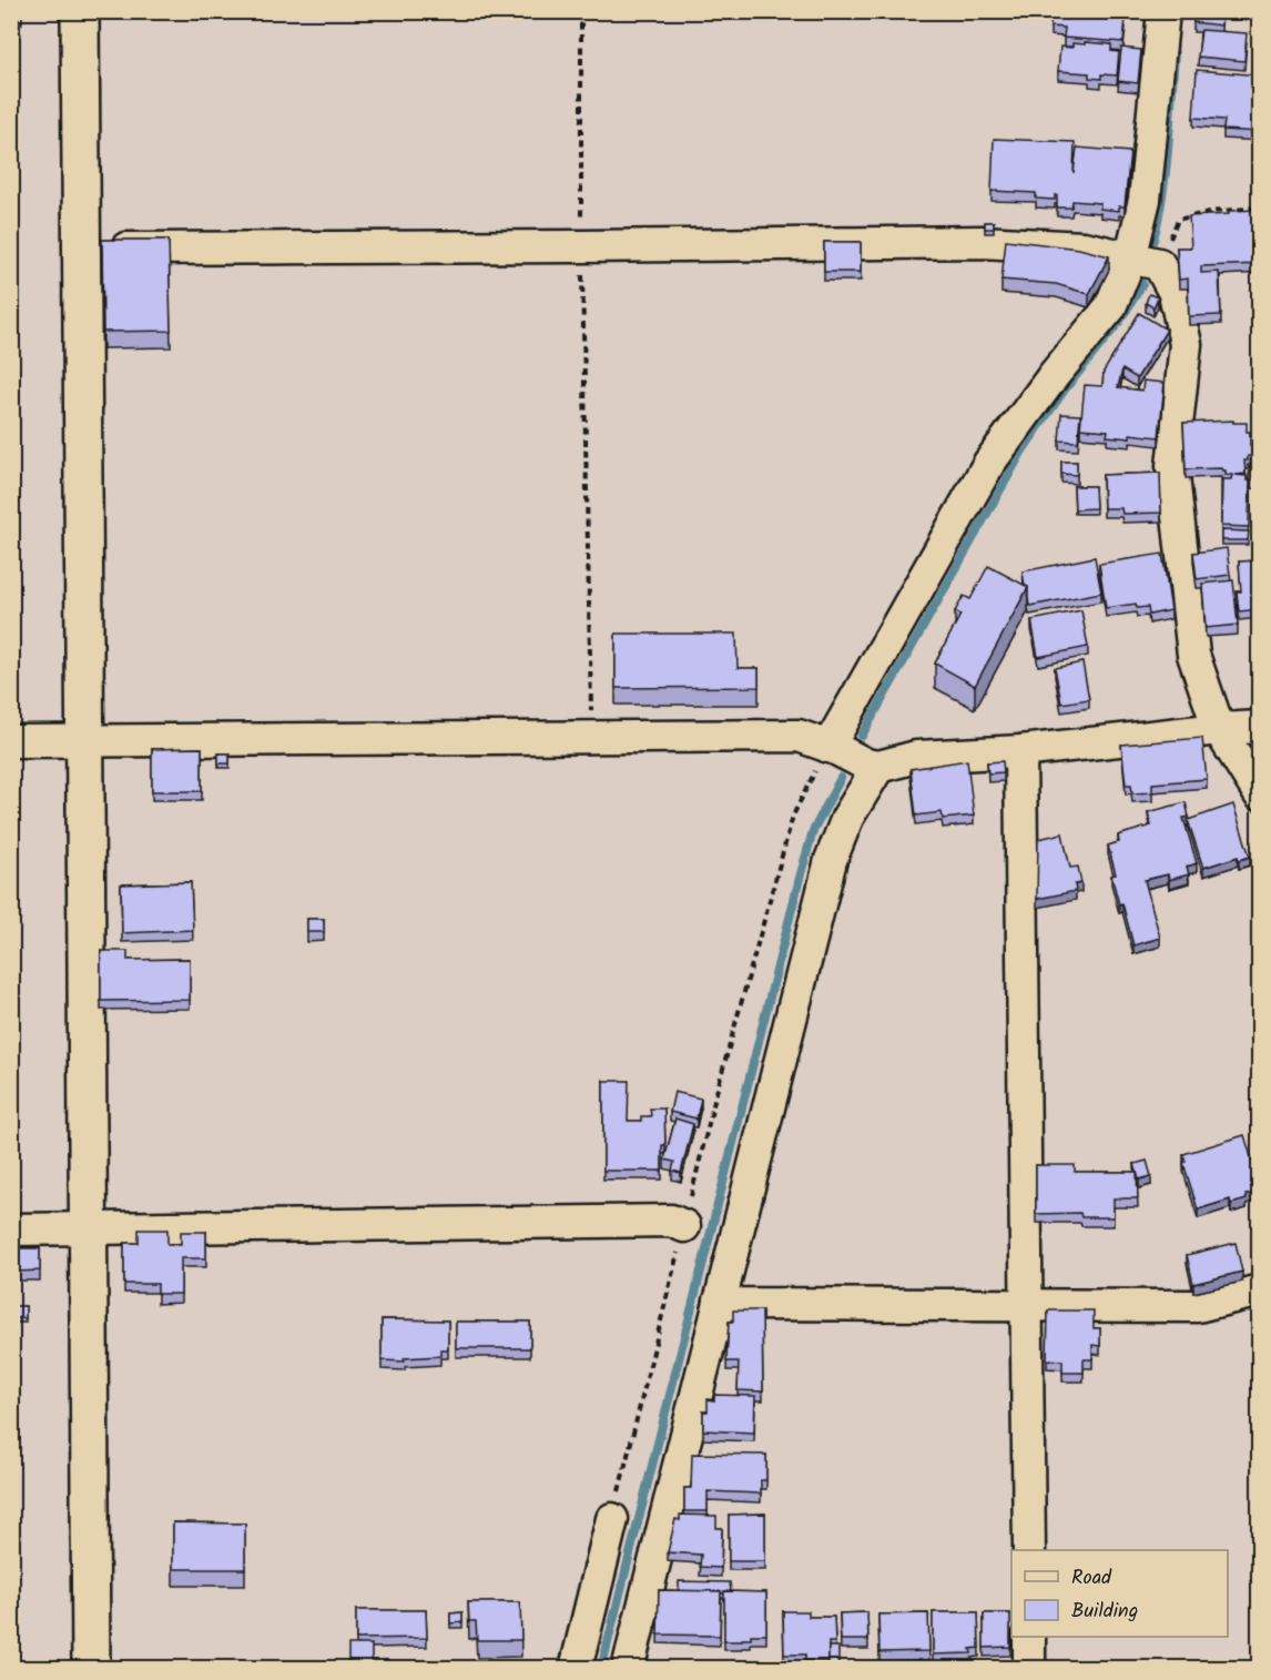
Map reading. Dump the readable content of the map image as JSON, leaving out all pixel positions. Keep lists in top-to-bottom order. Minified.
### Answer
{"legend":["Road","Building"]}
